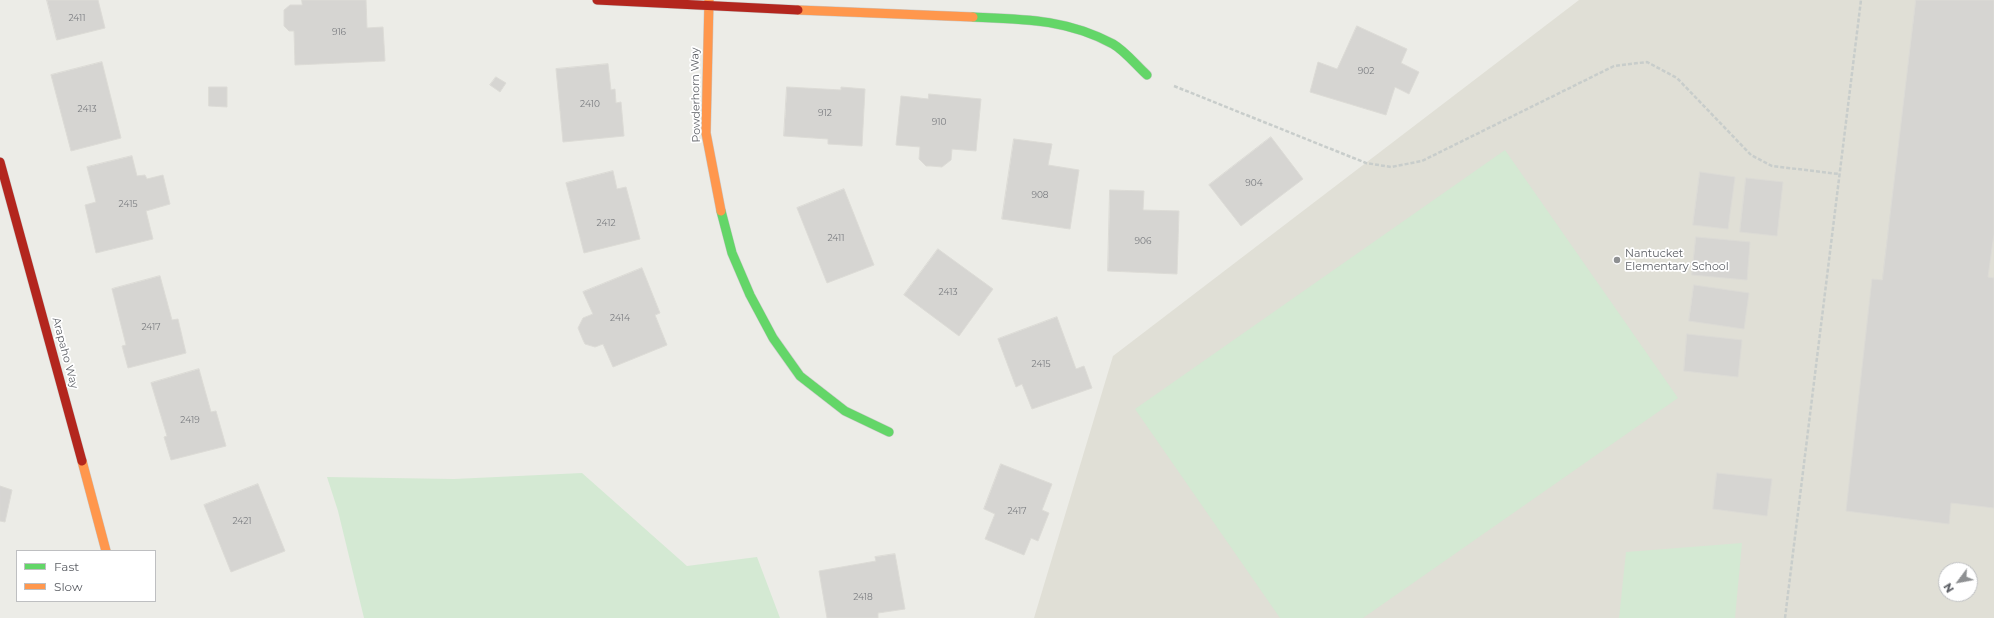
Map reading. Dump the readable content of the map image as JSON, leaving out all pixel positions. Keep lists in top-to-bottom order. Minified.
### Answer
{"streets":{"street":["Powderhorn Way","Arapaho Way"]},"places":["Nantucket Elementary School"],"house_numbers":["2411","916","902","2410","2413","912","910","904","908","2415","2412","2411","906","2413","2414","2417","2415","2419","2417","2421","2418"],"legend":["Fast","Slow"],"north":"bottom left"}
